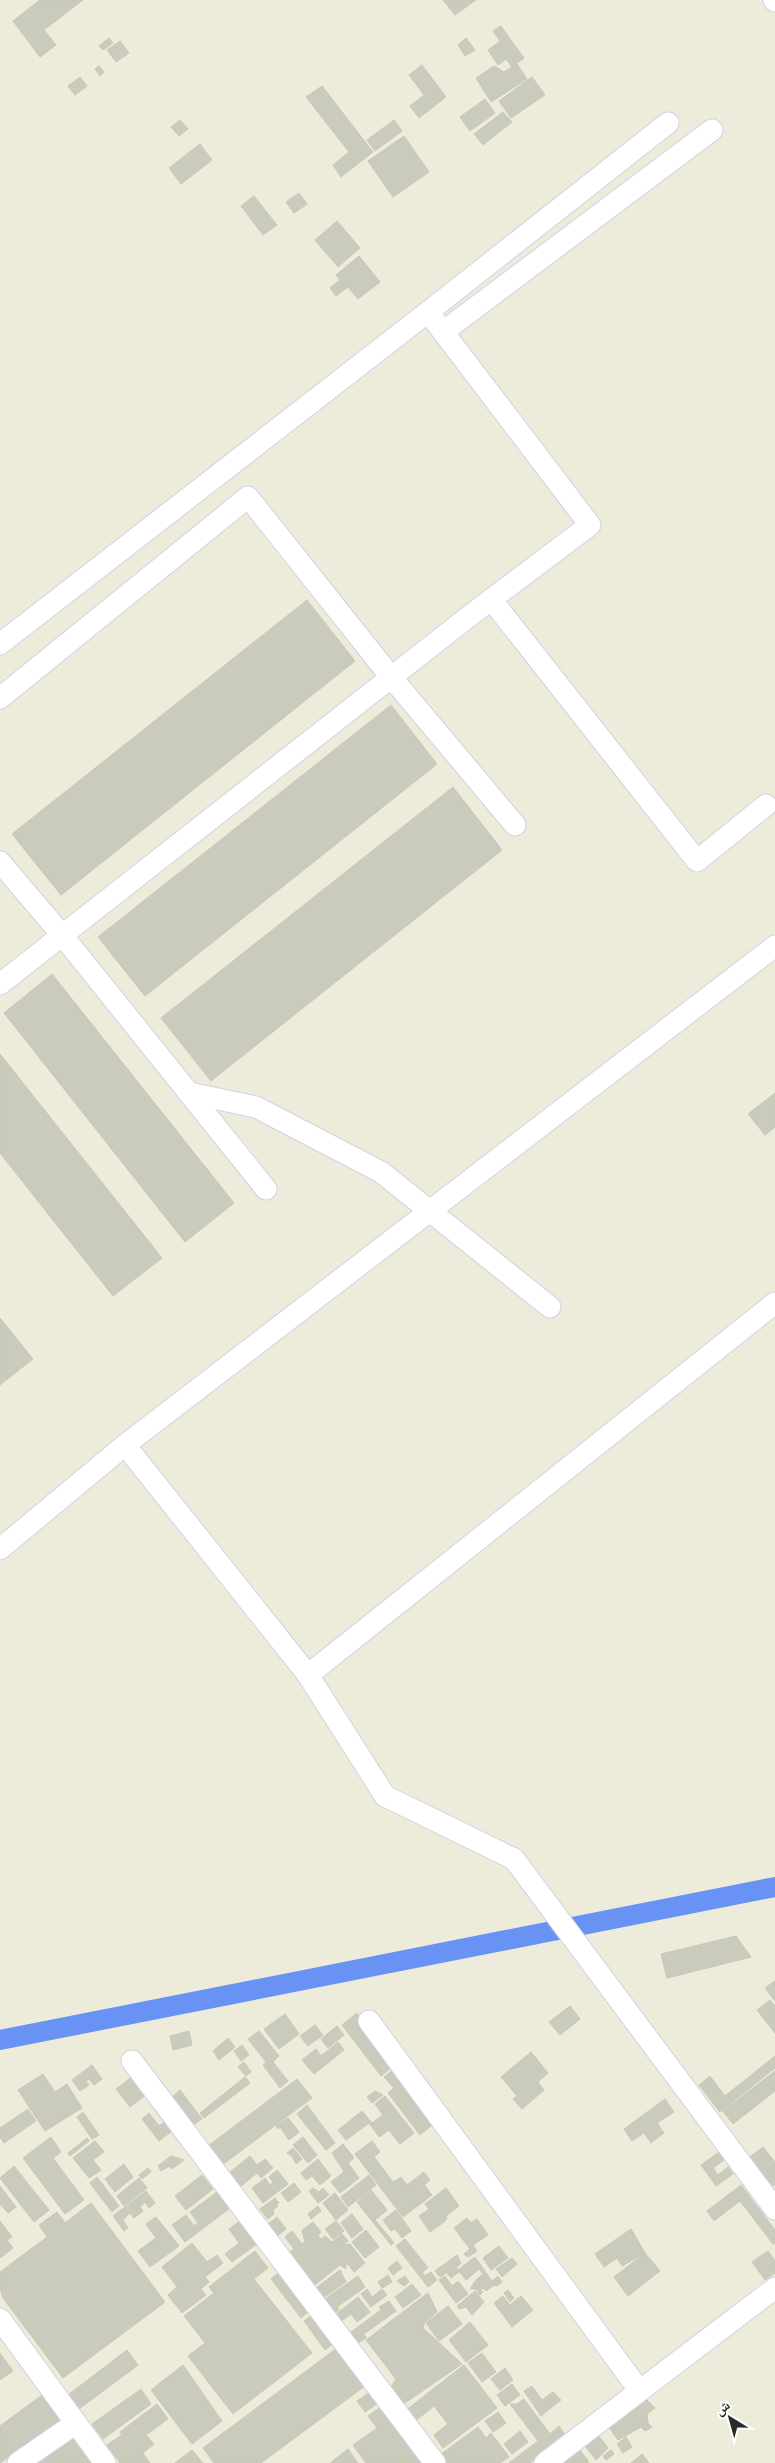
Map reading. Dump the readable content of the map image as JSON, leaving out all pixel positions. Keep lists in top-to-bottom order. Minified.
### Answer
{"north":"top left"}
